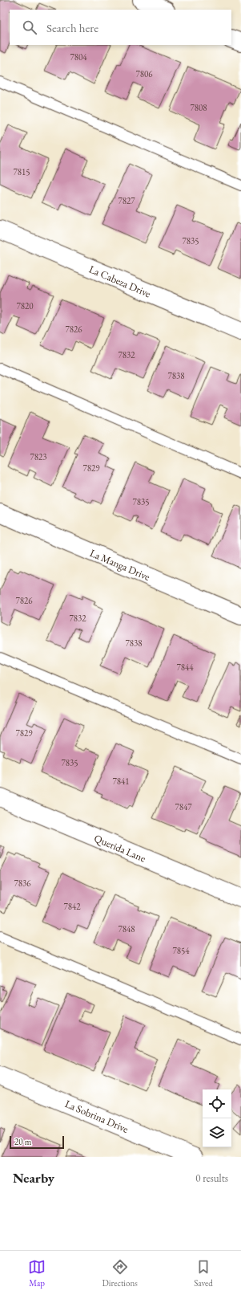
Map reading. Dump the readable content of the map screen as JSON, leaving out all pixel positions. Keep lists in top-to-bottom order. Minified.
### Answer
{"streets":{"street":["La Cabeza Drive","La Manga Drive","Querida Lane","La Sobrina Drive"]},"house_numbers":["7804","7806","7808","7815","7827","7835","7820","7826","7832","7838","7823","7829","7835","7826","7832","7838","7844","7829","7835","7841","7847","7836","7842","7848","7854"],"scale_bar":"20 m","page":{"search":"Search here","scale":"20 m","heading":["Nearby","0 results"],"nav":["Map","Directions","Saved"]}}
